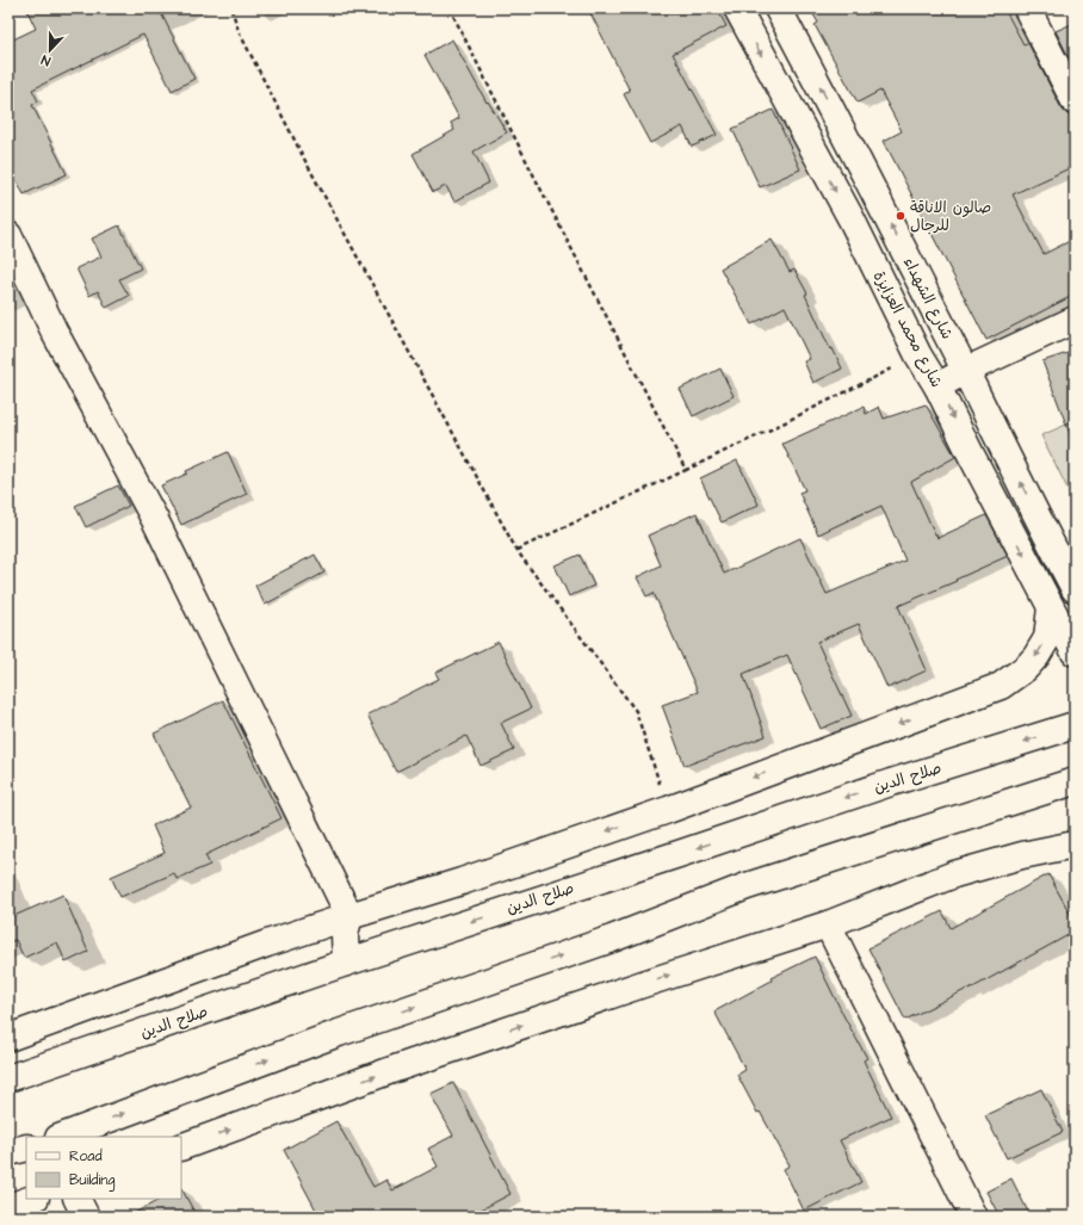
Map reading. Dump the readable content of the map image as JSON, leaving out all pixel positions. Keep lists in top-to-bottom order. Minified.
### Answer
{"streets":{"main road":["شارع الشهداء","شارع محمد العزايزة","صلاح الدين"]},"one_way":["شارع الشهداء","شارع محمد العزايزة"],"places":["صالون الاناقة للرجال"],"legend":["Road","Building"],"north":"bottom"}
